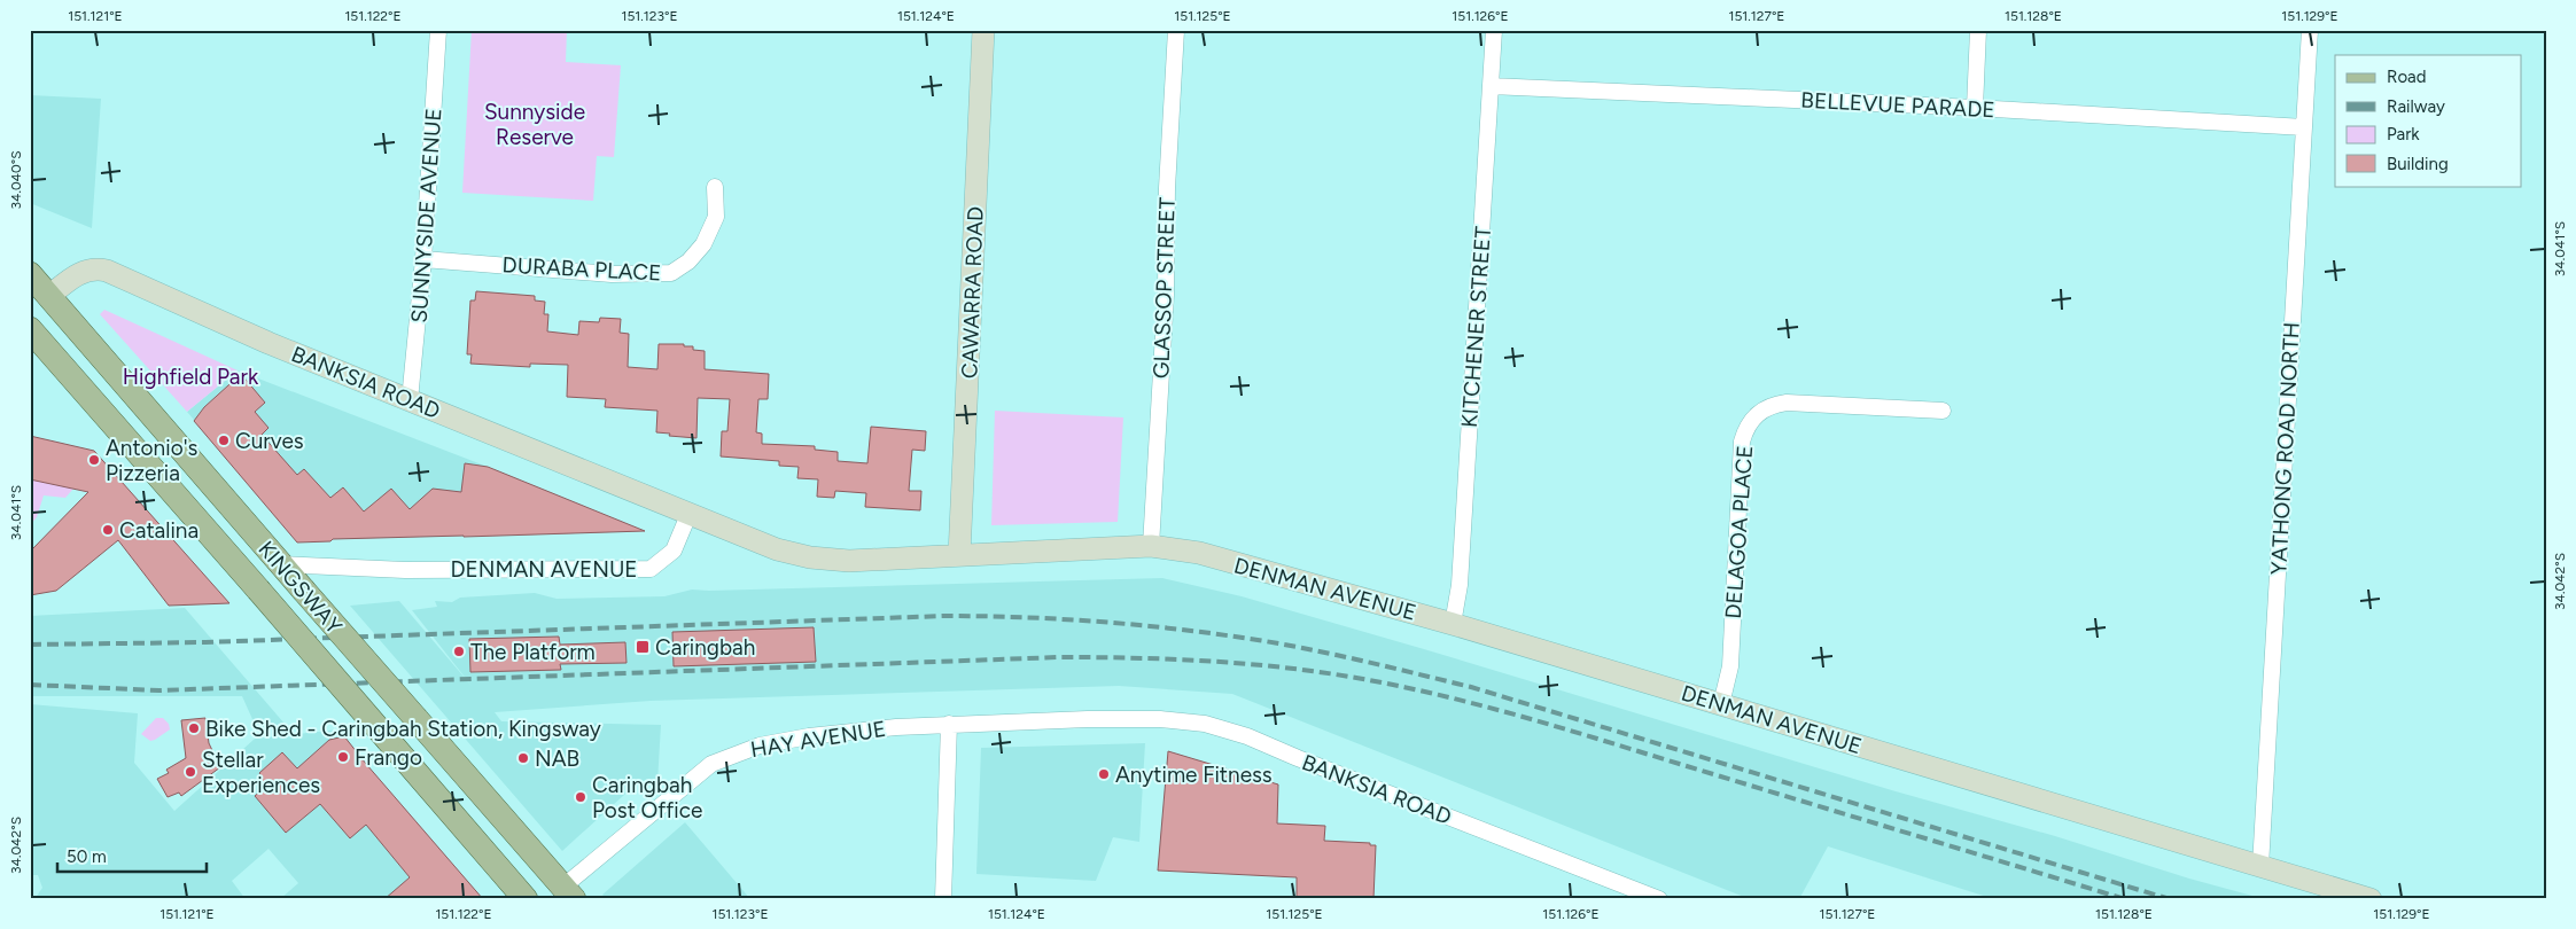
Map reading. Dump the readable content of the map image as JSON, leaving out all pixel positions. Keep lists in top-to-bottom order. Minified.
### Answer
{"streets":{"main road":["KINGSWAY"],"street":["BELLEVUE PARADE","SUNNYSIDE AVENUE","DURABA PLACE","GLASSOP STREET","CAWARRA ROAD","KITCHENER STREET","BANKSIA ROAD","YATHONG ROAD NORTH","DELAGOA PLACE","DENMAN AVENUE","HAY AVENUE"]},"crossings":[["BELLEVUE PARADE","KITCHENER STREET"],["BELLEVUE PARADE","YATHONG ROAD NORTH"],["SUNNYSIDE AVENUE","DURABA PLACE"],["SUNNYSIDE AVENUE","BANKSIA ROAD"],["GLASSOP STREET","DENMAN AVENUE"],["CAWARRA ROAD","DENMAN AVENUE"],["KITCHENER STREET","DENMAN AVENUE"],["BANKSIA ROAD","DENMAN AVENUE"],["BANKSIA ROAD","KINGSWAY"],["BANKSIA ROAD","HAY AVENUE"],["YATHONG ROAD NORTH","DENMAN AVENUE"],["DELAGOA PLACE","DENMAN AVENUE"],["DENMAN AVENUE","KINGSWAY"],["KINGSWAY","HAY AVENUE"]],"parks":["Sunnyside Reserve","Highfield Park"],"places":{"other":["Curves","Antonio's Pizzeria","Catalina","The Platform","Bike Shed - Caringbah Station, Kingsway","Frango","NAB","Stellar Experiences","Anytime Fitness","Caringbah Post Office"],"transit":["Caringbah"]},"legend":["Road","Railway","Park","Building"],"scale_bar":"50 m","coordinates":["151.121°E","151.122°E","151.123°E","151.124°E","151.125°E","151.126°E","151.127°E","151.128°E","151.129°E","34.040°S","34.041°S","34.042°S"]}
